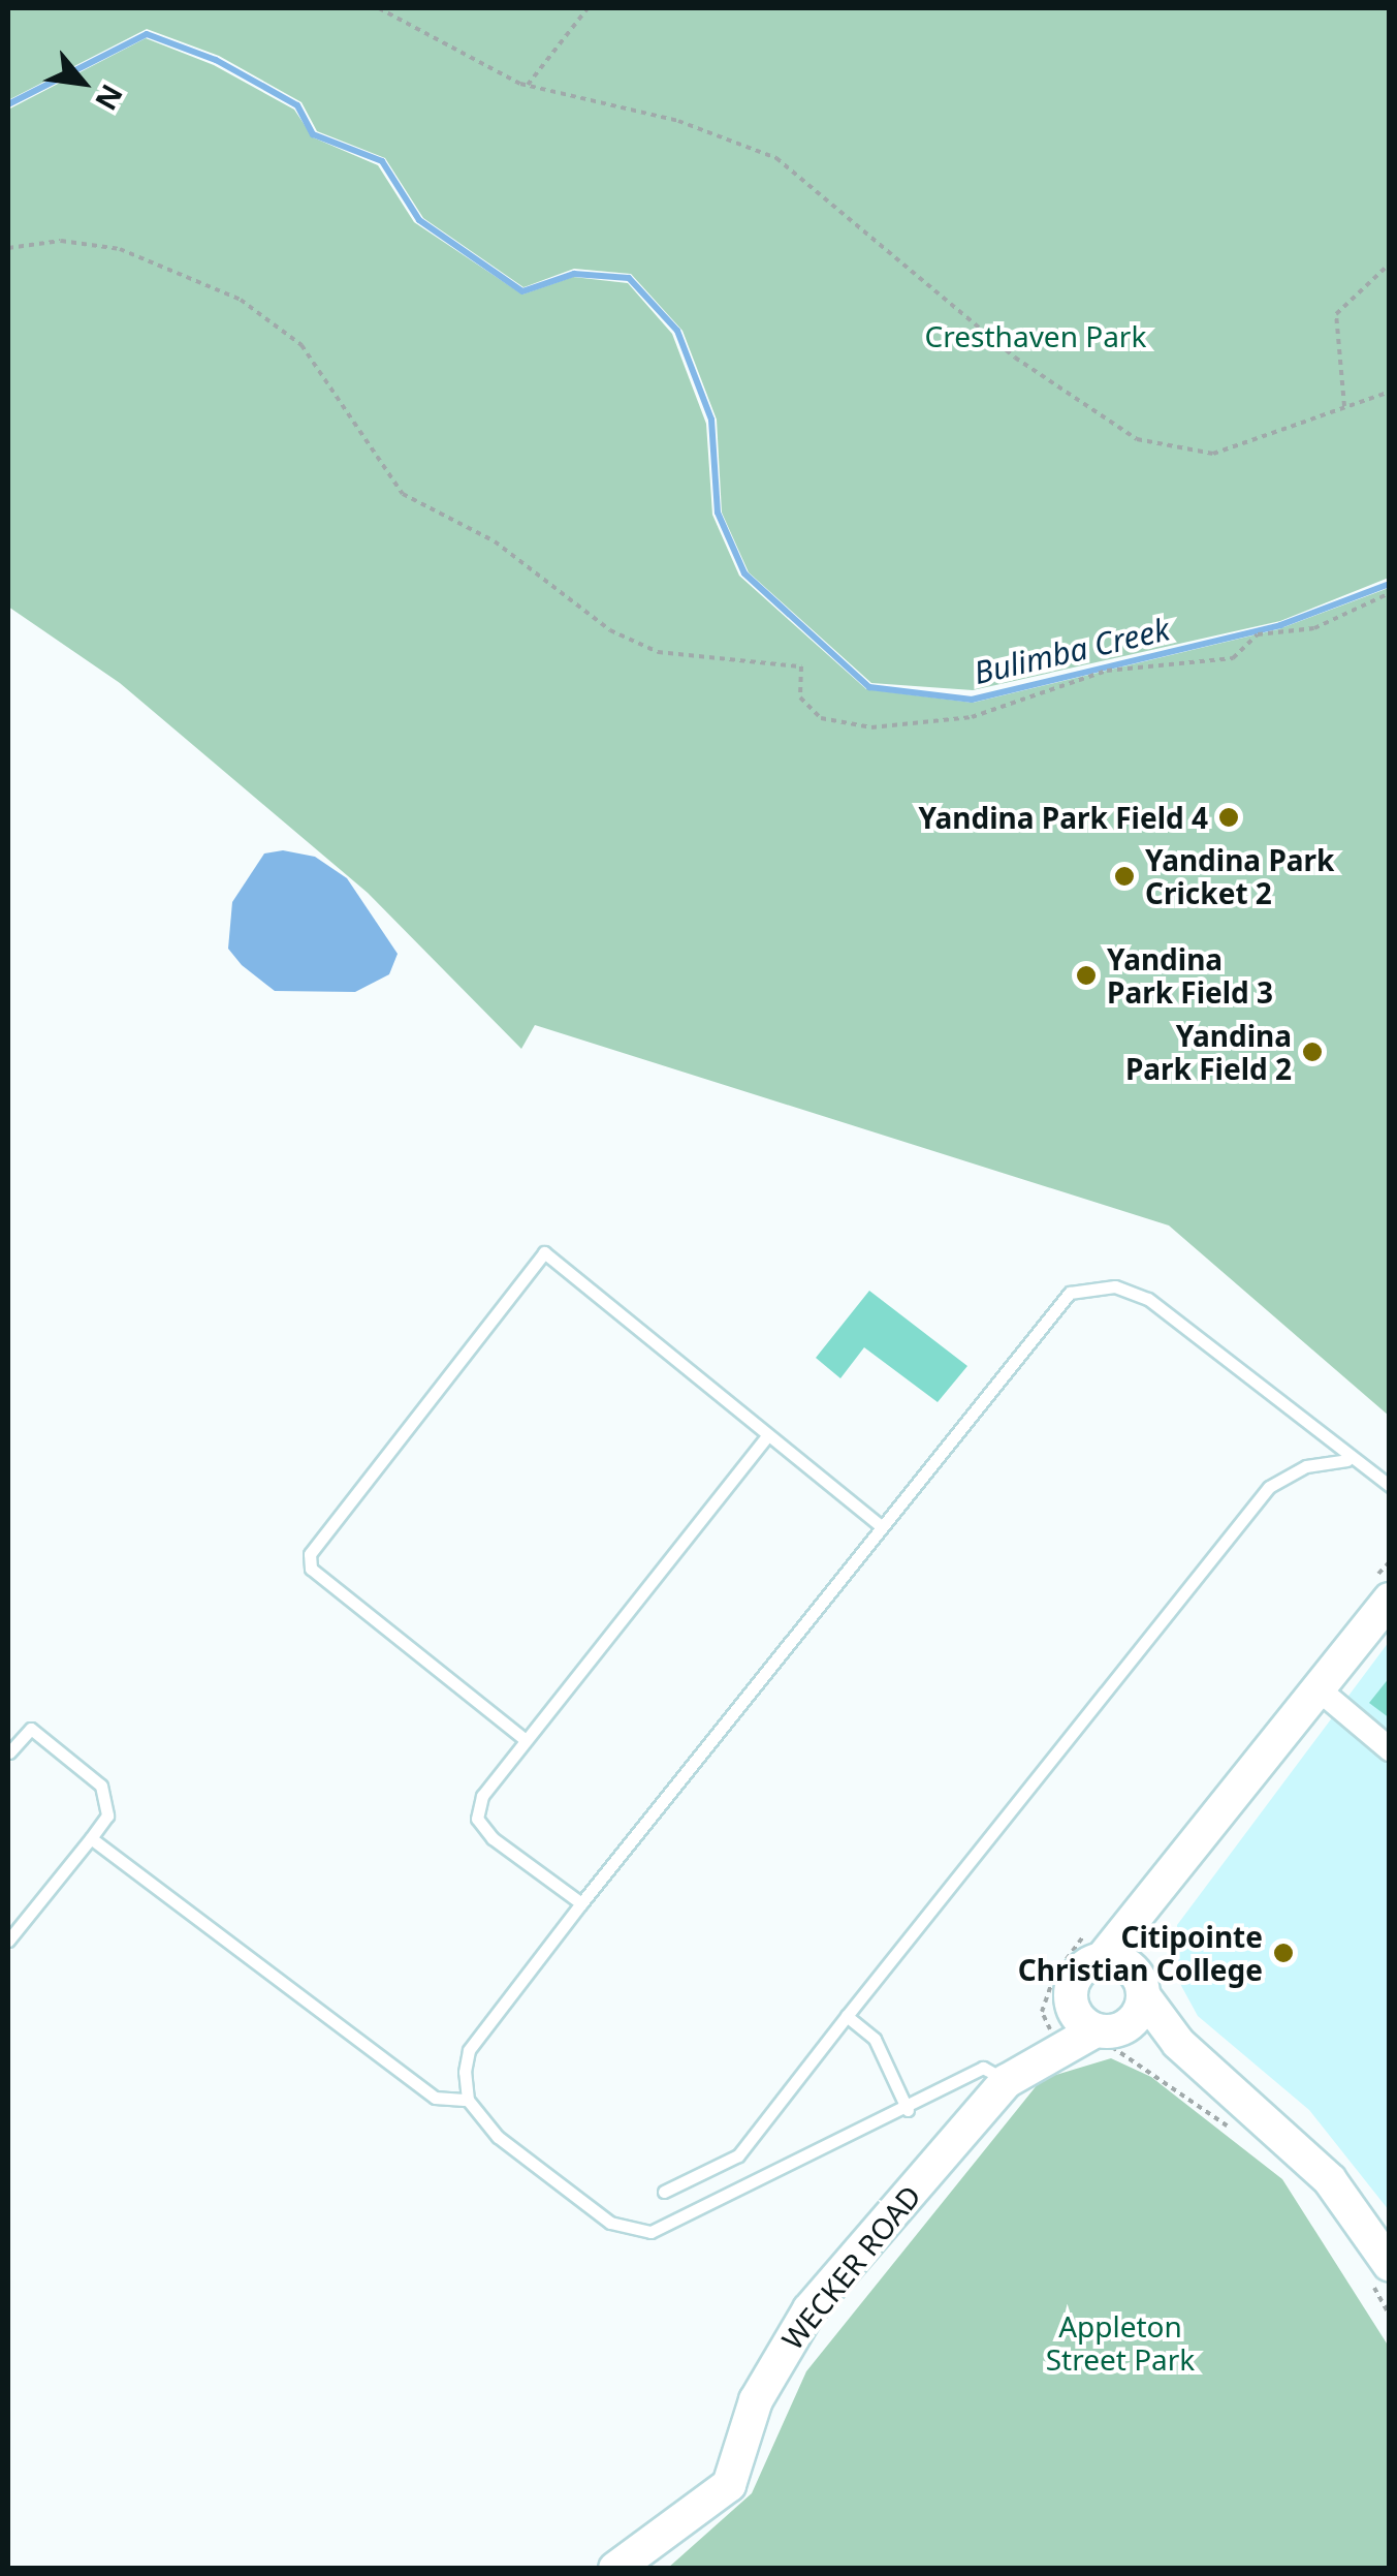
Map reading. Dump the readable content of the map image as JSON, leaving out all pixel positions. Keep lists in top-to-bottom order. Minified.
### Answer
{"streets":{"street":["WECKER ROAD"]},"water":["Bulimba Creek"],"parks":["Cresthaven Park","Appleton Street Park"],"places":["Yandina Park Field 4","Yandina Park Cricket 2","Yandina Park Field 3","Yandina Park Field 2","Citipointe Christian College"],"north":"bottom right"}
